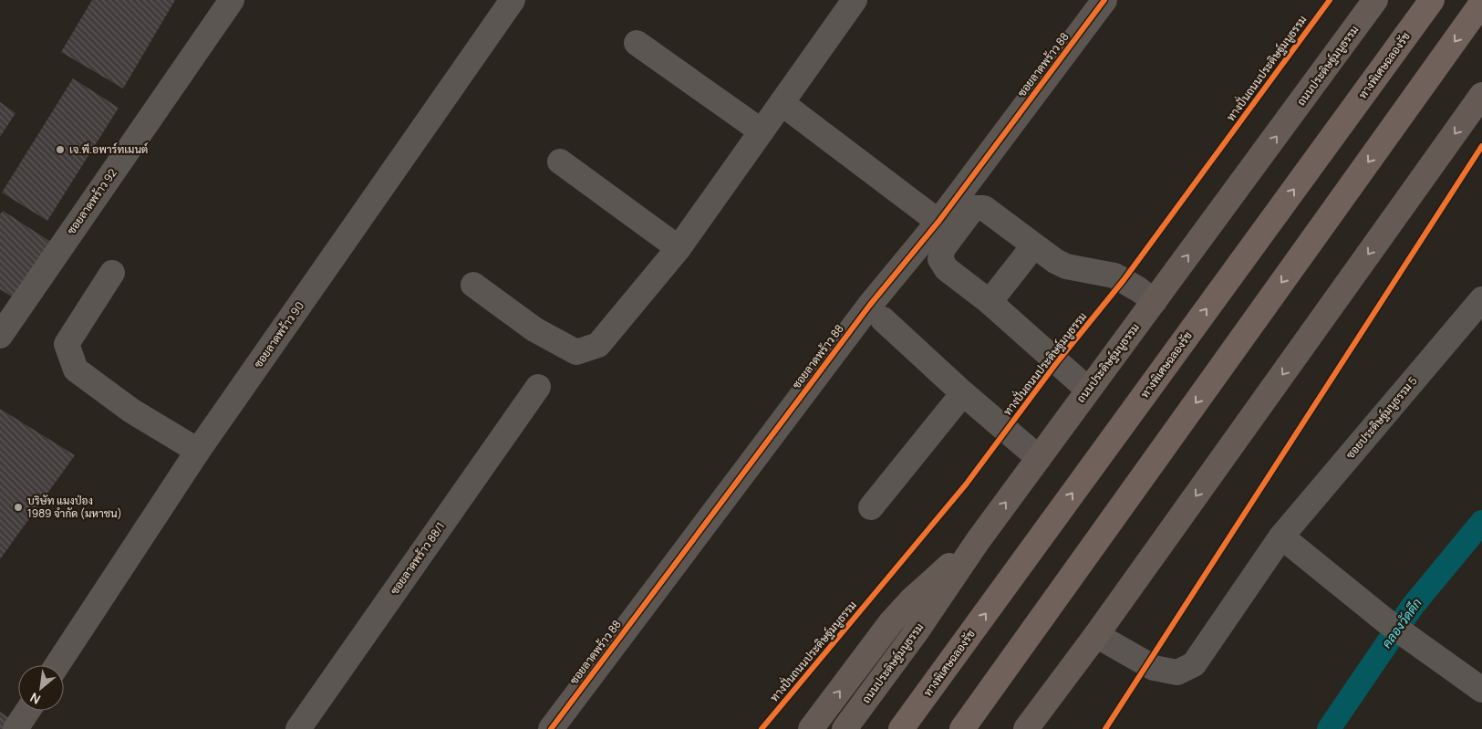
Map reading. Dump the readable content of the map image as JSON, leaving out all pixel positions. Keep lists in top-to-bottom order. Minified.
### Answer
{"streets":{"highway":["ทางพิเศษฉลองรัช"],"main road":["ถนนประดิษฐ์มนูธรรม"],"street":["ซอยลาดพร้าว 88","ซอยลาดพร้าว 92","ซอยลาดพร้าว 90","ซอยประดิษฐ์มนูธรรม 5","ซอยลาดพร้าว 88/1"],"cycle path":["ทางปั่นถนนประดิษฐ์มนูธรรม"]},"water":["คลองวัดตึก"],"places":["เจ.พี.อพาร์ทเมนต์","บริษัท แมงป่อง 1989 จำกัด (มหาชน)"],"north":"bottom left"}
